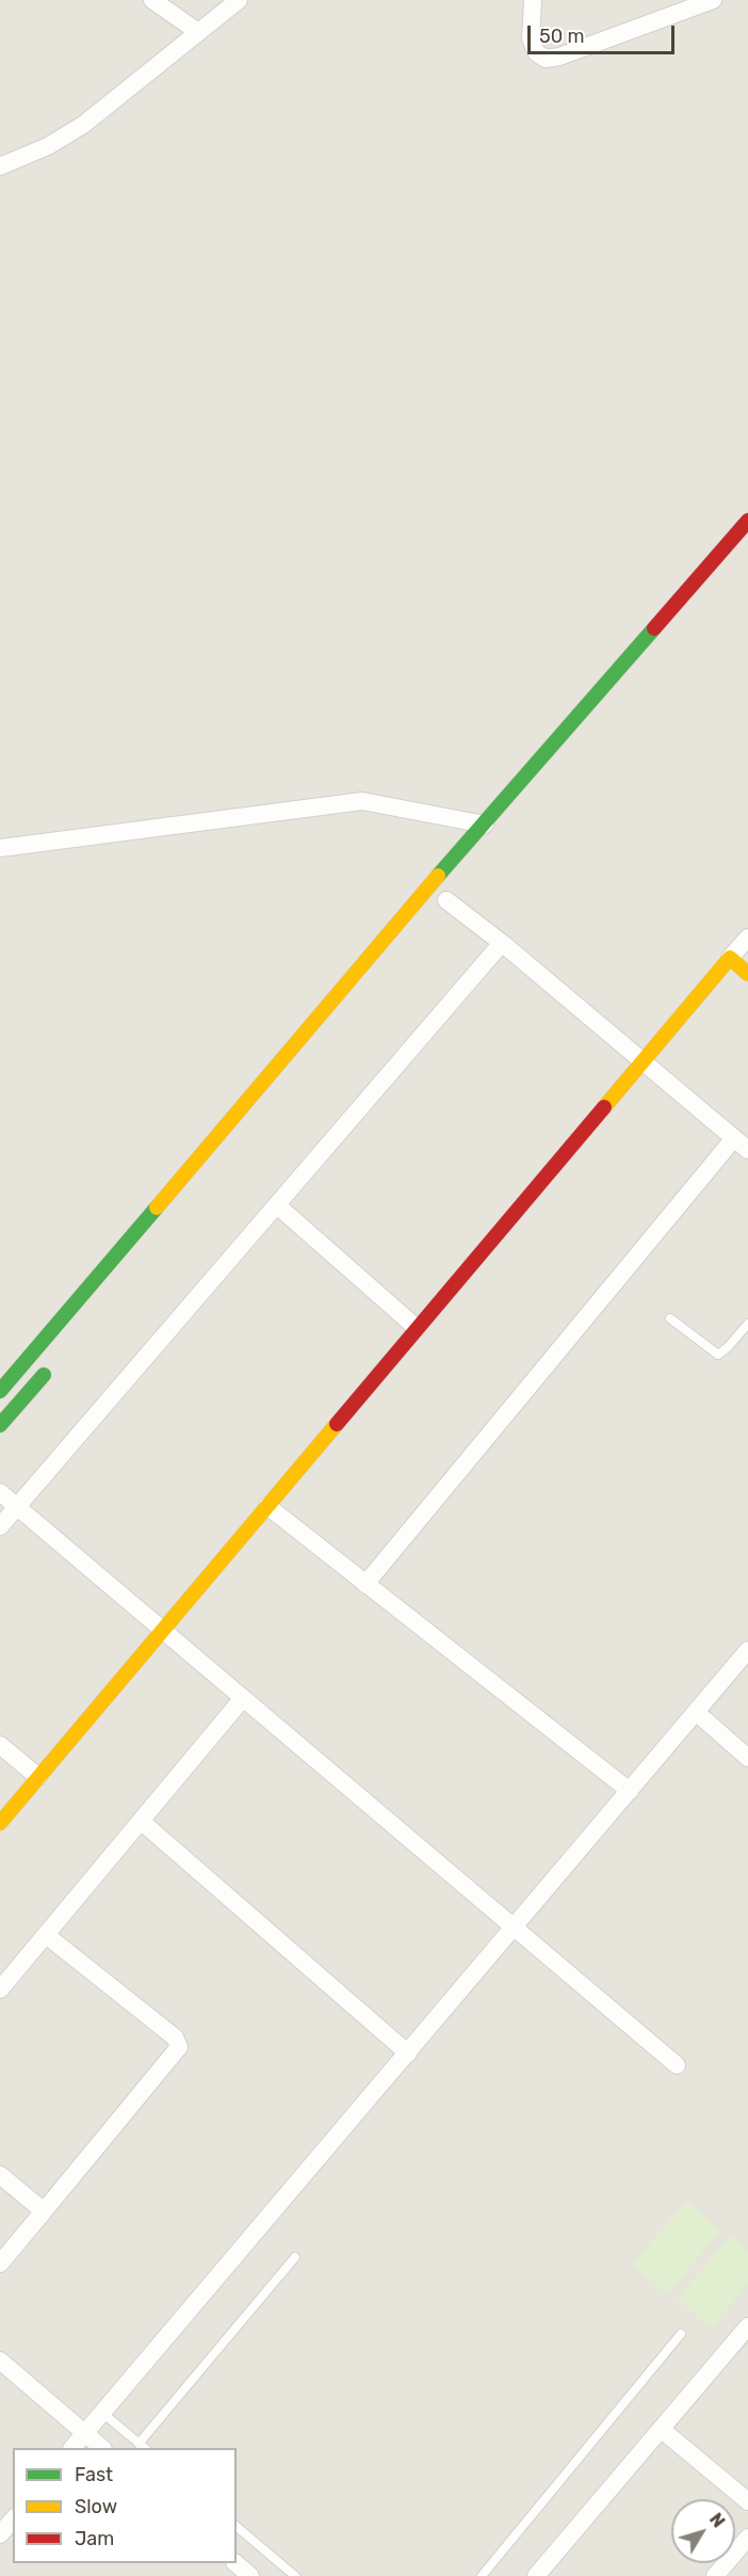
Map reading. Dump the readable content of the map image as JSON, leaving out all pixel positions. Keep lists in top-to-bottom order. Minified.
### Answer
{"legend":["Fast","Slow","Jam"],"scale_bar":"50 m","north":"top right"}
